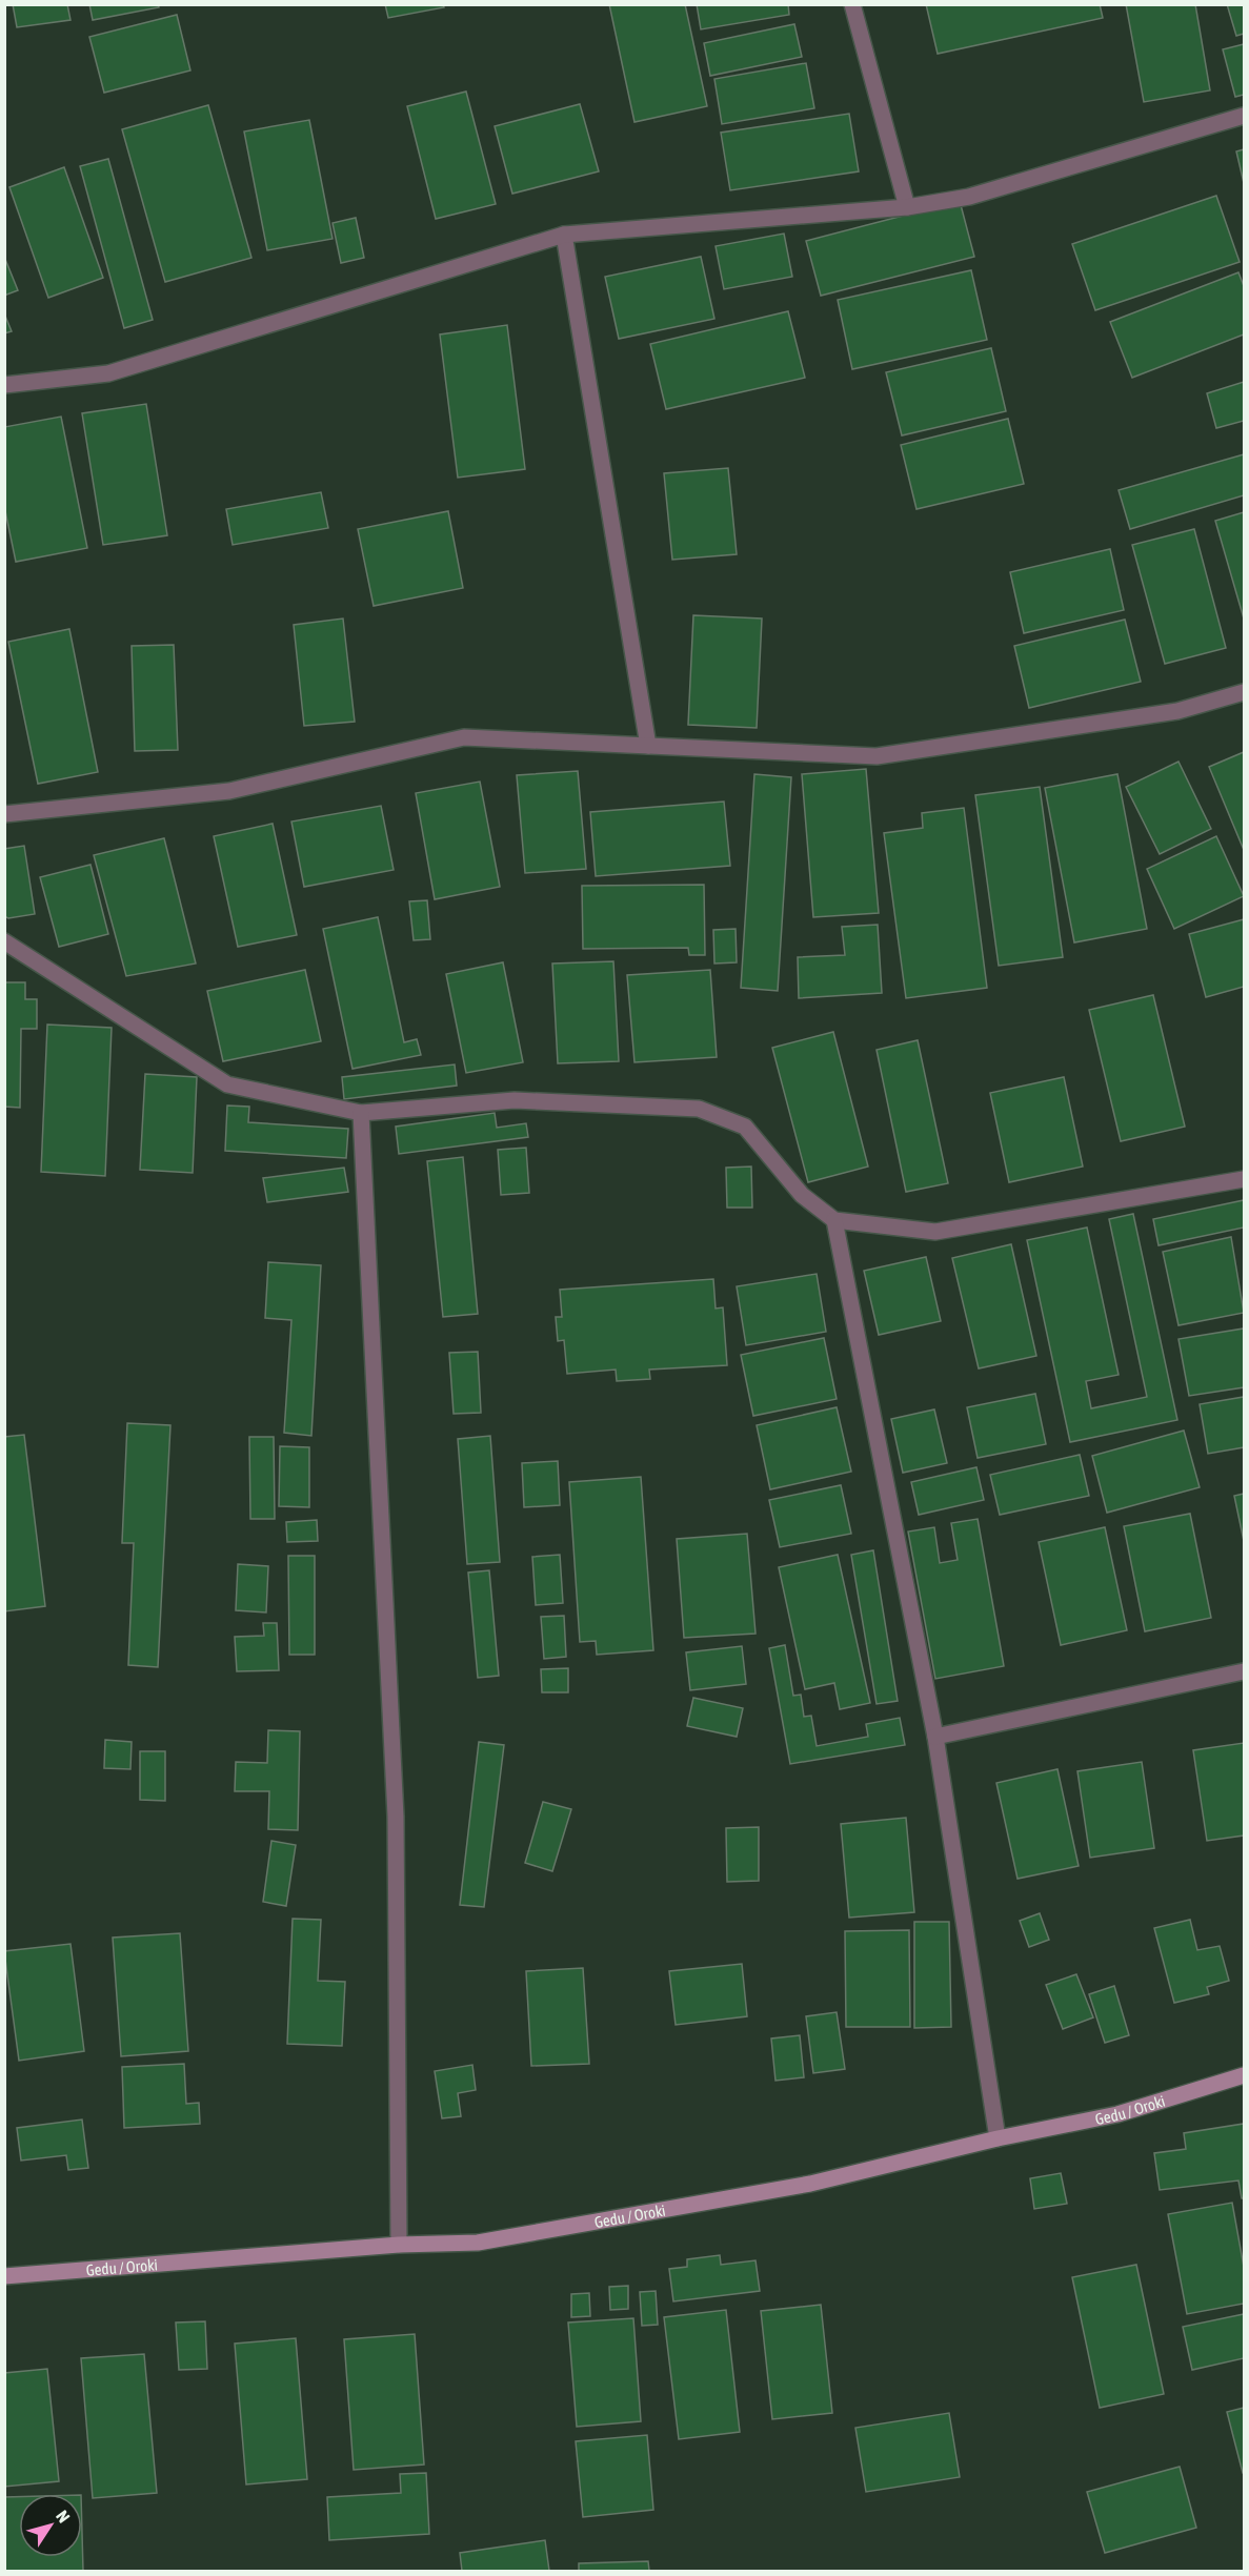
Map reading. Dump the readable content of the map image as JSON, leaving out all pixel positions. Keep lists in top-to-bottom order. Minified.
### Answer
{"streets":{"street":["Gedu / Oroki"]},"north":"top right"}
